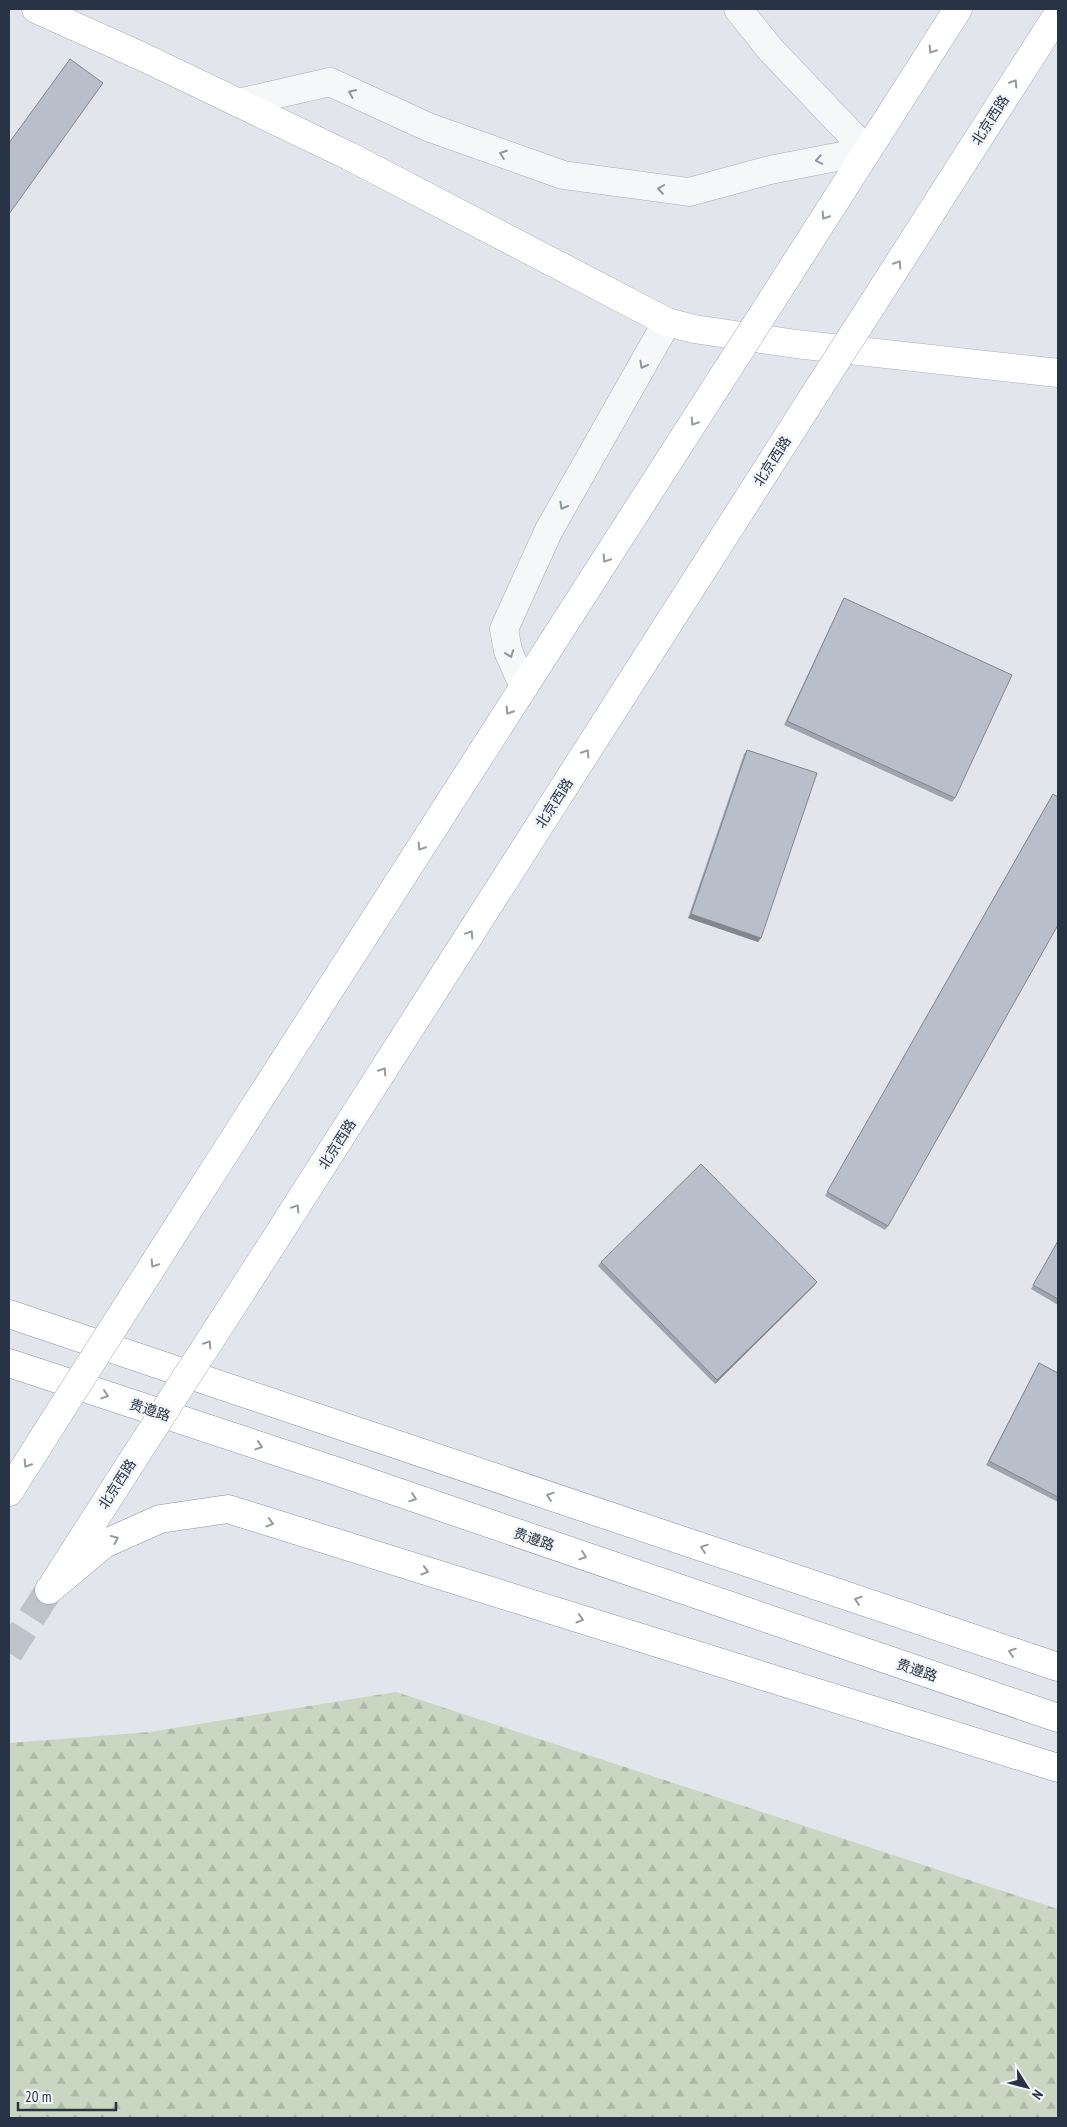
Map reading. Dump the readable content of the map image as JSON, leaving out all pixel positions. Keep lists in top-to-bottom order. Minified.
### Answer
{"streets":{"main road":["北京西路","贵遵路"]},"scale_bar":"20 m","north":"bottom right"}
